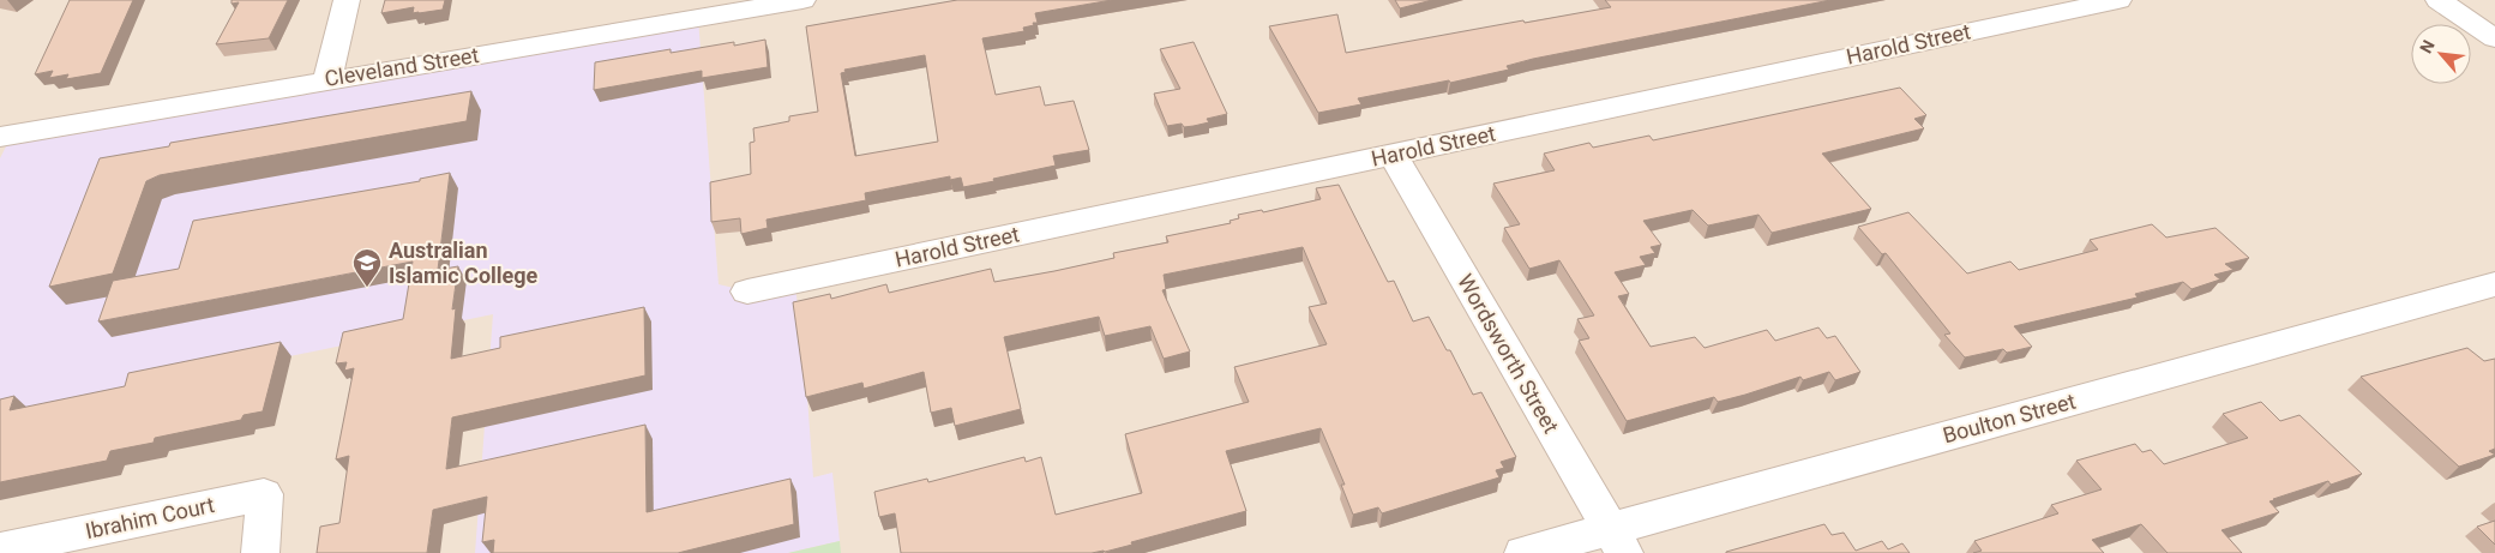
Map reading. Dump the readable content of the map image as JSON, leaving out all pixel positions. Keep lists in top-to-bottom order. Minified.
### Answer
{"streets":{"street":["Harold Street","Cleveland Street","Wordsworth Street","Boulton Street","Ibrahim Court"]},"crossings":[["Harold Street","Wordsworth Street"],["Wordsworth Street","Boulton Street"]],"places":{"school or university":["Australian Islamic College"]},"north":"top left"}
